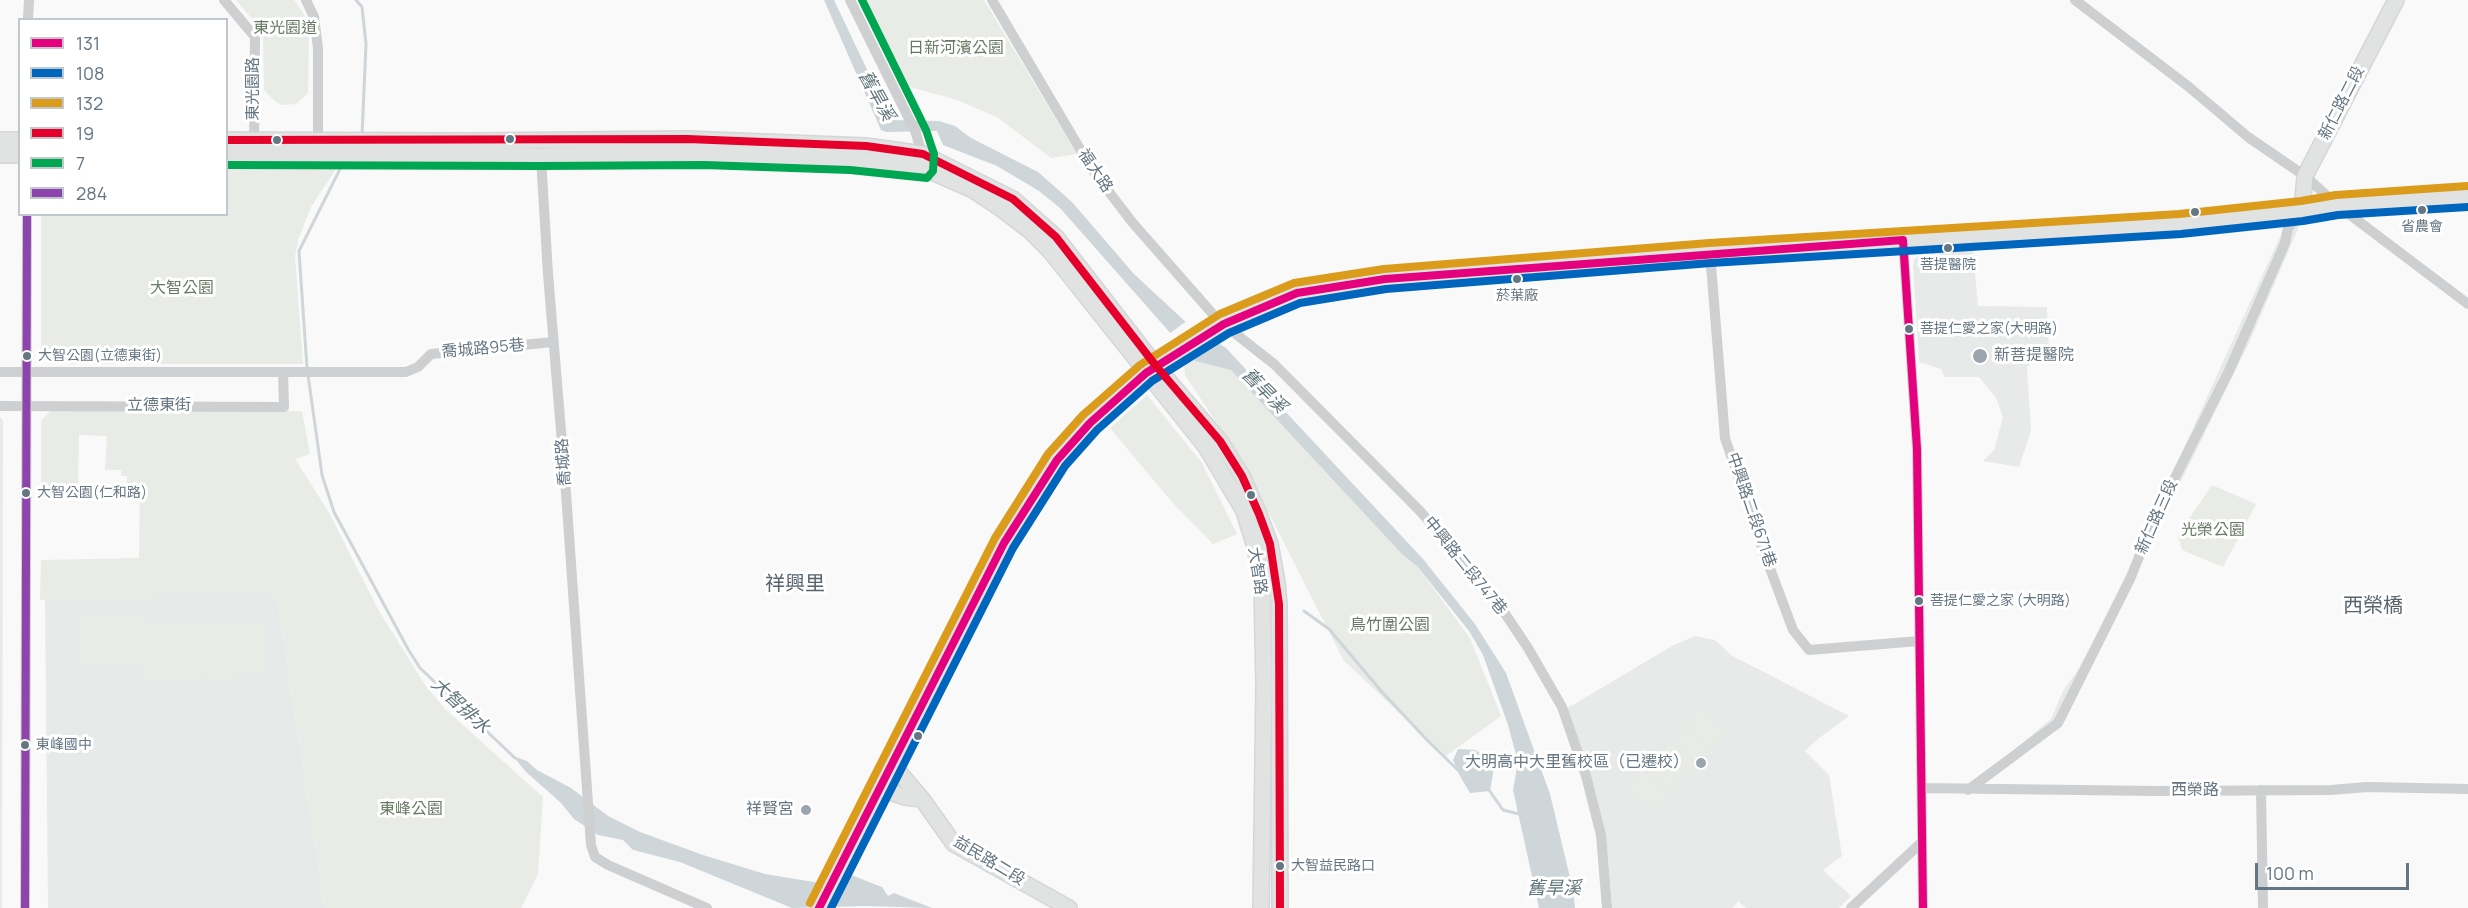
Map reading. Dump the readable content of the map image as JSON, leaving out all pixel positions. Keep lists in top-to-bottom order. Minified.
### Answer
{"streets":{"street":["東光園路","新仁路二段","福大路","喬城路95巷","立德東街","喬城路","中興路二段671巷","新仁路三段","中興路二段747巷","大智路","西榮路","益民路二段"]},"crossings":[["東光園路","大智路"],["新仁路二段","新仁路三段"],["福大路","中興路二段747巷"],["喬城路95巷","立德東街"],["喬城路95巷","喬城路"],["喬城路","大智路"],["新仁路三段","西榮路"]],"districts":["祥興里","西榮橋"],"water":["舊旱溪","大智排水"],"parks":["東光園道","日新河濱公園","大智公園","光榮公園","鳥竹圍公園","東峰公園"],"places":["省農會","菩提醫院","菸葉廠","菩提仁愛之家(大明路)","大智公園(立德東街)","新菩提醫院","大智公園(仁和路)","菩提仁愛之家 (大明路)","東峰國中","大明高中大里舊校區（已遷校）","祥賢宮","大智益民路口"],"lines":["transit line 7","transit line 19","transit line 132","transit line 108","transit line 284","transit line 131"],"legend":["131","108","132","19","7","284"],"scale_bar":"100 m"}
